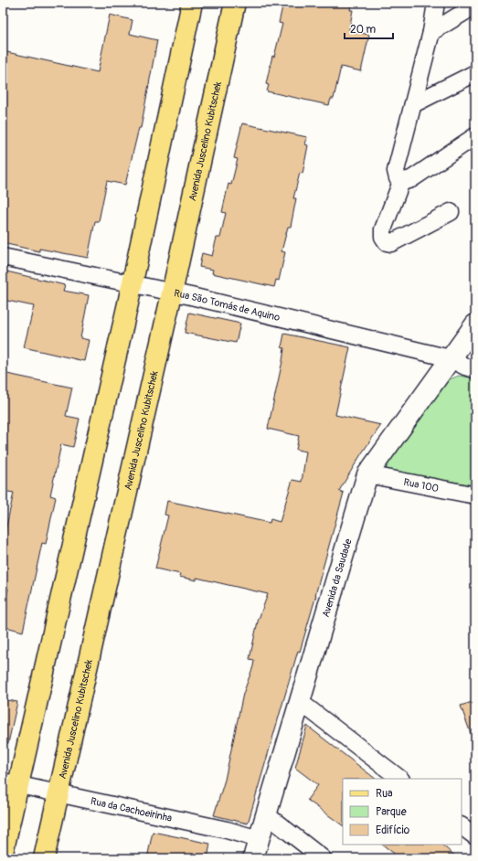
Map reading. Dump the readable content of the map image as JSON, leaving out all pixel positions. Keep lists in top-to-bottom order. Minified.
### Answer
{"streets":{"main road":["Avenida Juscelino Kubitschek"],"street":["Rua São Tomás de Aquino","Rua 100","Avenida da Saudade","Rua da Cachoeirinha"]},"crossings":[["Avenida Juscelino Kubitschek","Rua São Tomás de Aquino"],["Avenida Juscelino Kubitschek","Rua da Cachoeirinha"],["Rua São Tomás de Aquino","Avenida da Saudade"],["Rua 100","Avenida da Saudade"],["Avenida da Saudade","Rua da Cachoeirinha"]],"legend":["Rua","Parque","Edifício"],"scale_bar":"20 m"}
